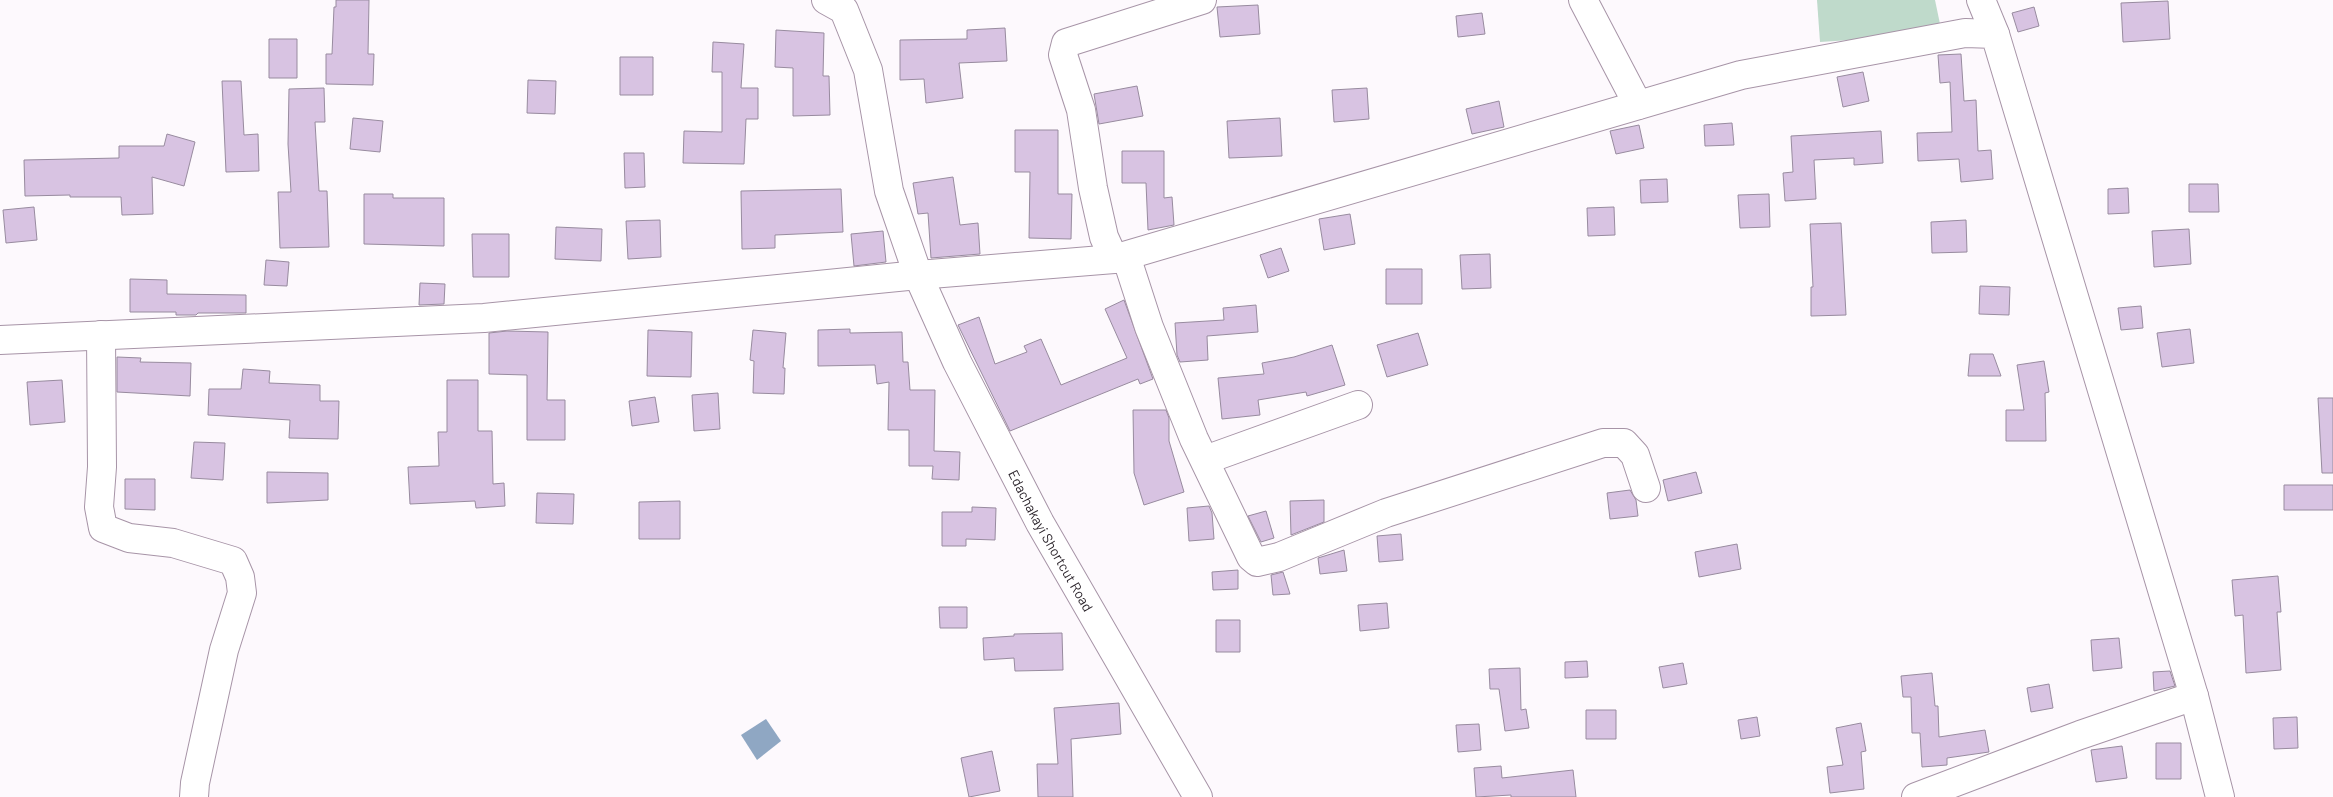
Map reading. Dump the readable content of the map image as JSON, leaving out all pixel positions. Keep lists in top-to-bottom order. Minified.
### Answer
{"streets":{"street":["Edachakayi Shortcut Road"]}}
